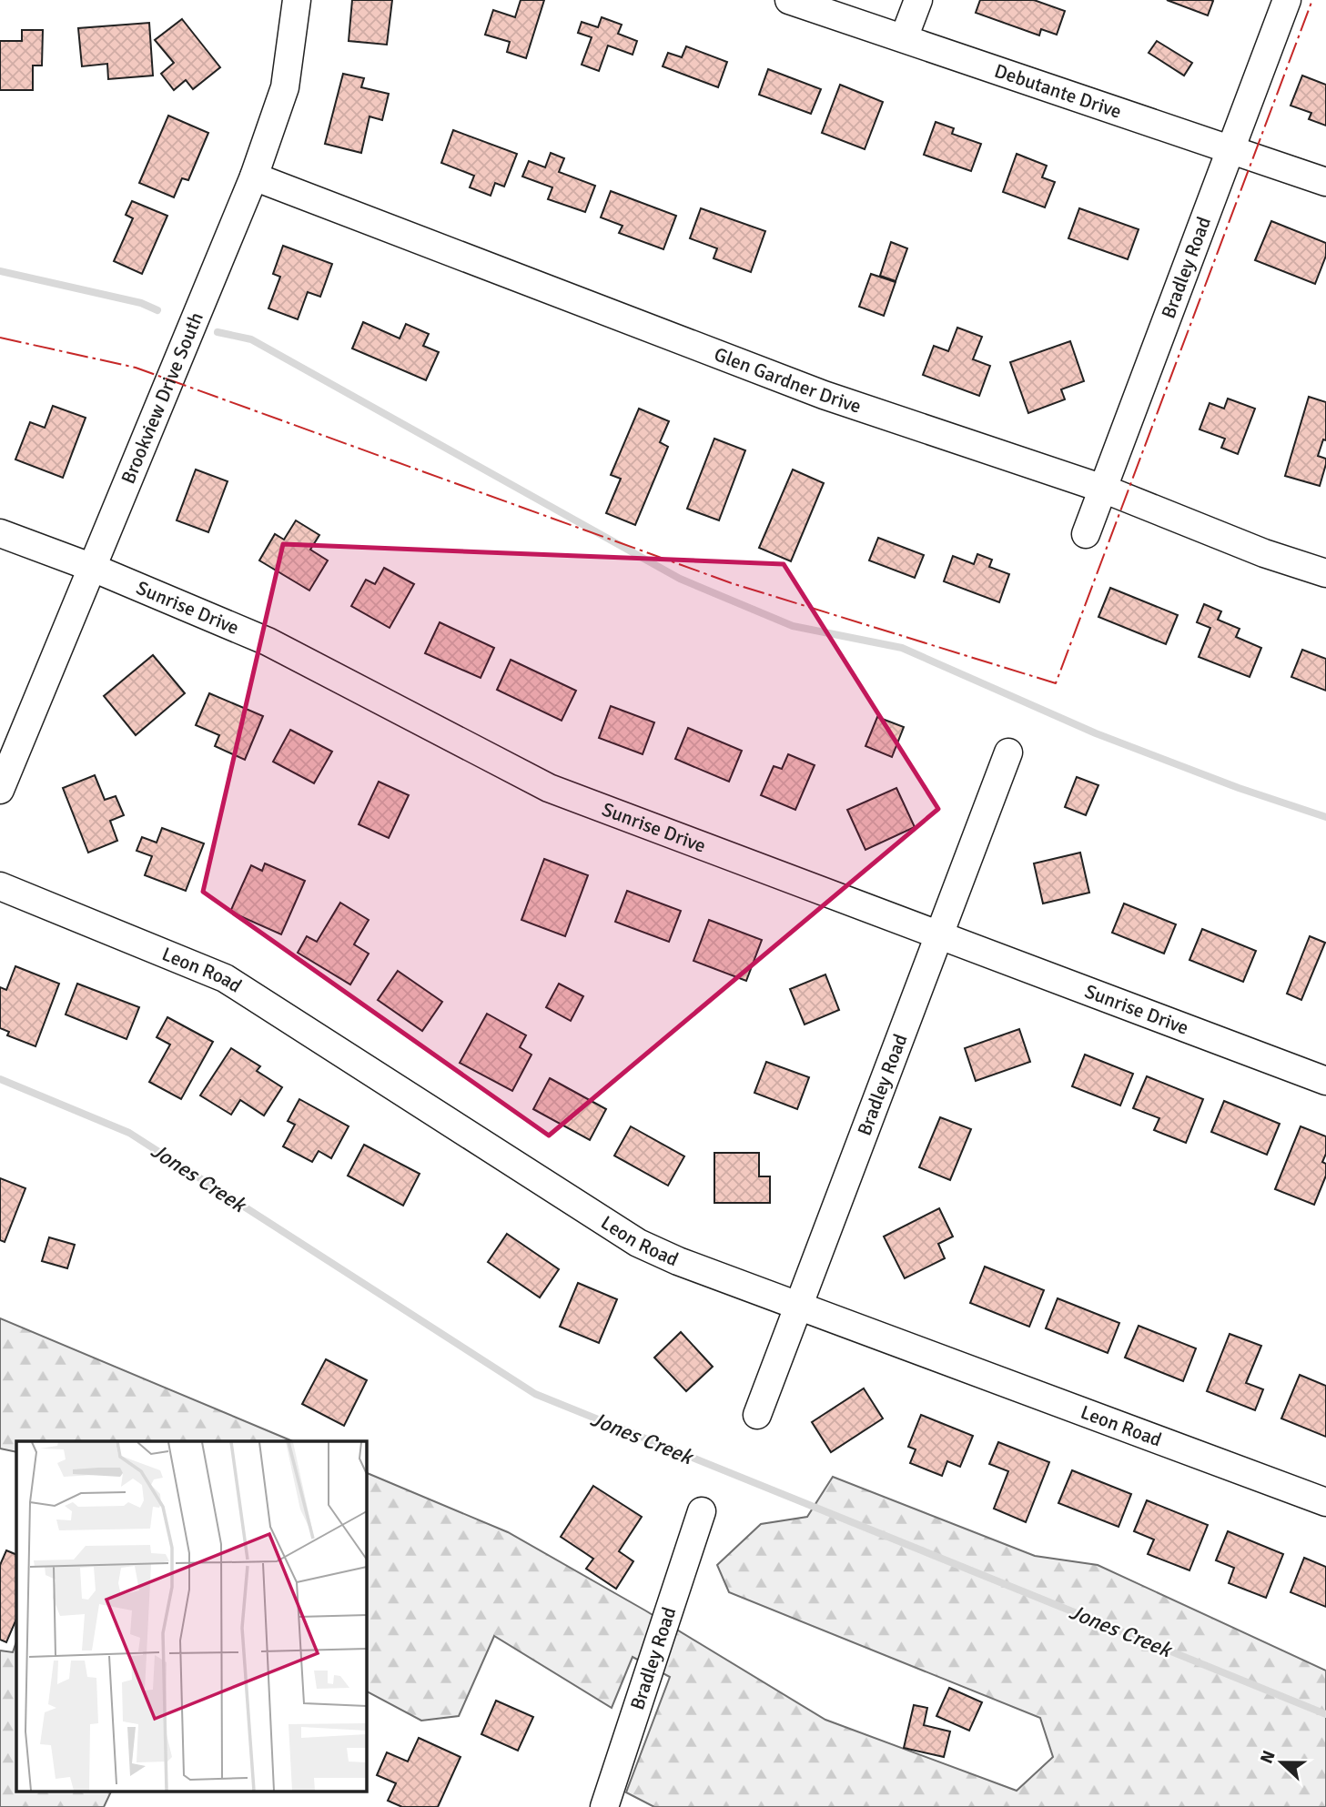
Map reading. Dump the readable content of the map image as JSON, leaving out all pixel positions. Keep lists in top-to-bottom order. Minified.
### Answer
{"streets":{"street":["Debutante Drive","Bradley Road","Glen Gardner Drive","Brookview Drive South","Sunrise Drive","Leon Road"]},"crossings":[["Debutante Drive","Bradley Road"],["Bradley Road","Glen Gardner Drive"],["Bradley Road","Sunrise Drive"],["Bradley Road","Leon Road"],["Glen Gardner Drive","Brookview Drive South"],["Brookview Drive South","Sunrise Drive"]],"water":["Jones Creek"],"north":"left"}
